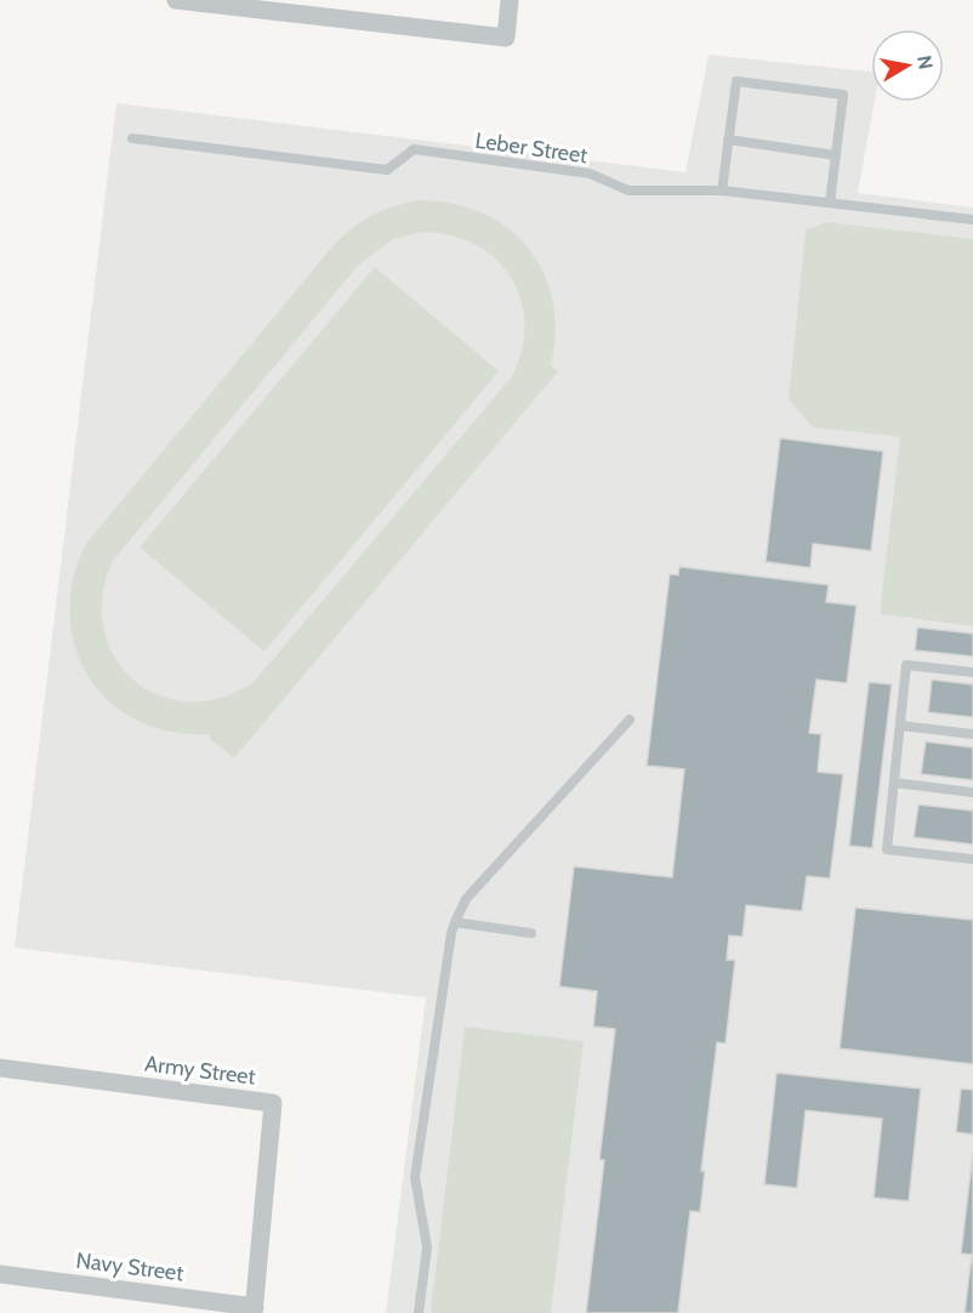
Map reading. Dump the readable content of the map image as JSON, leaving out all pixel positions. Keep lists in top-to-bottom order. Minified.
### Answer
{"streets":{"street":["Army Street","Navy Street"],"lane":["Leber Street"]},"crossings":[["Army Street","Navy Street"]],"north":"right"}
